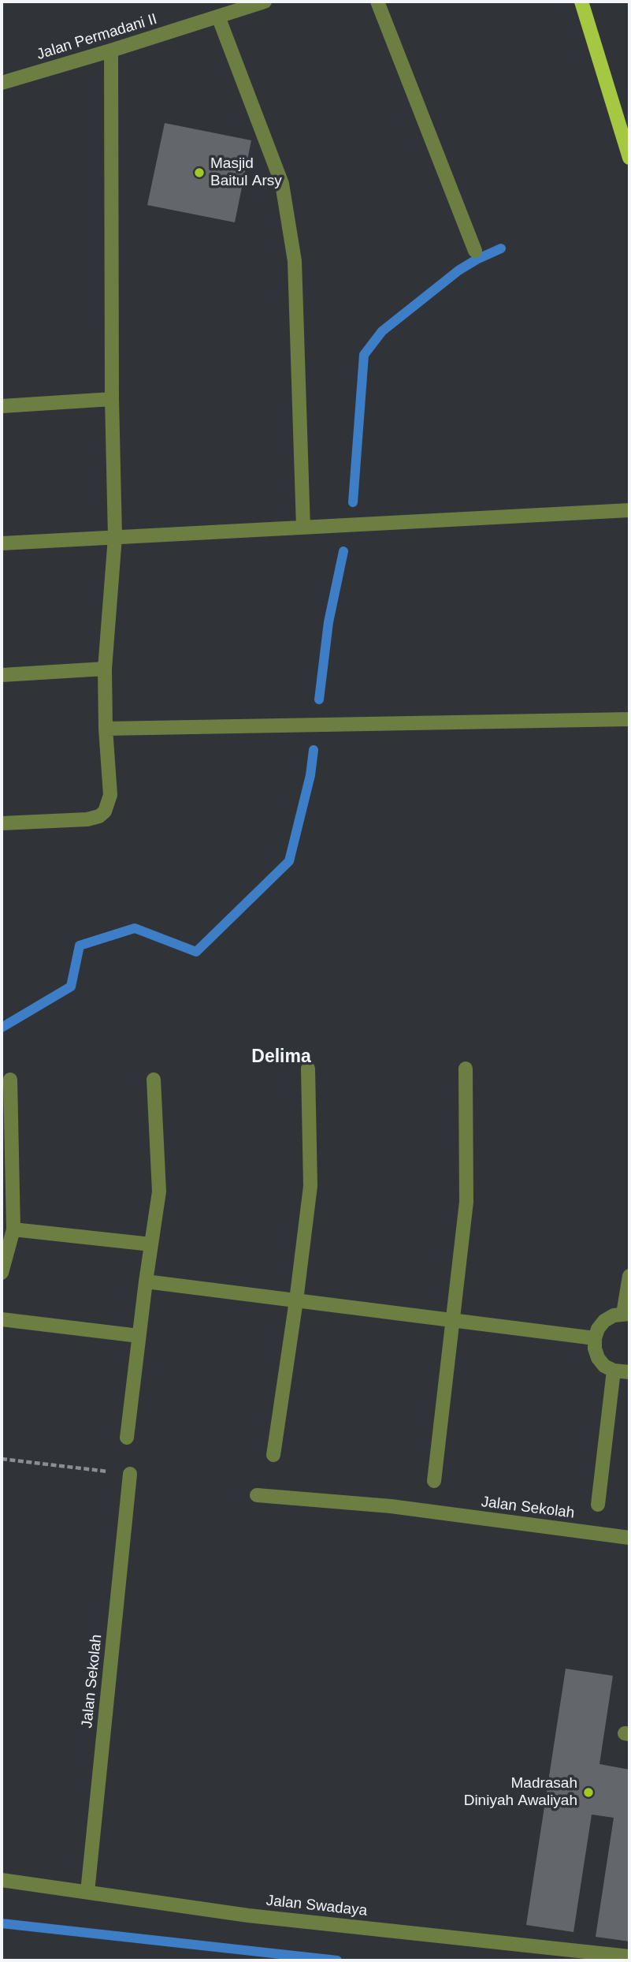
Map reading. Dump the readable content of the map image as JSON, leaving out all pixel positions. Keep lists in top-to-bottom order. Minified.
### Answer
{"streets":{"street":["Jalan Permadani II","Jalan Sekolah","Jalan Swadaya"]},"crossings":[["Jalan Sekolah","Jalan Swadaya"]],"districts":["Delima"],"places":["Masjid Baitul Arsy","Madrasah Diniyah Awaliyah"]}
